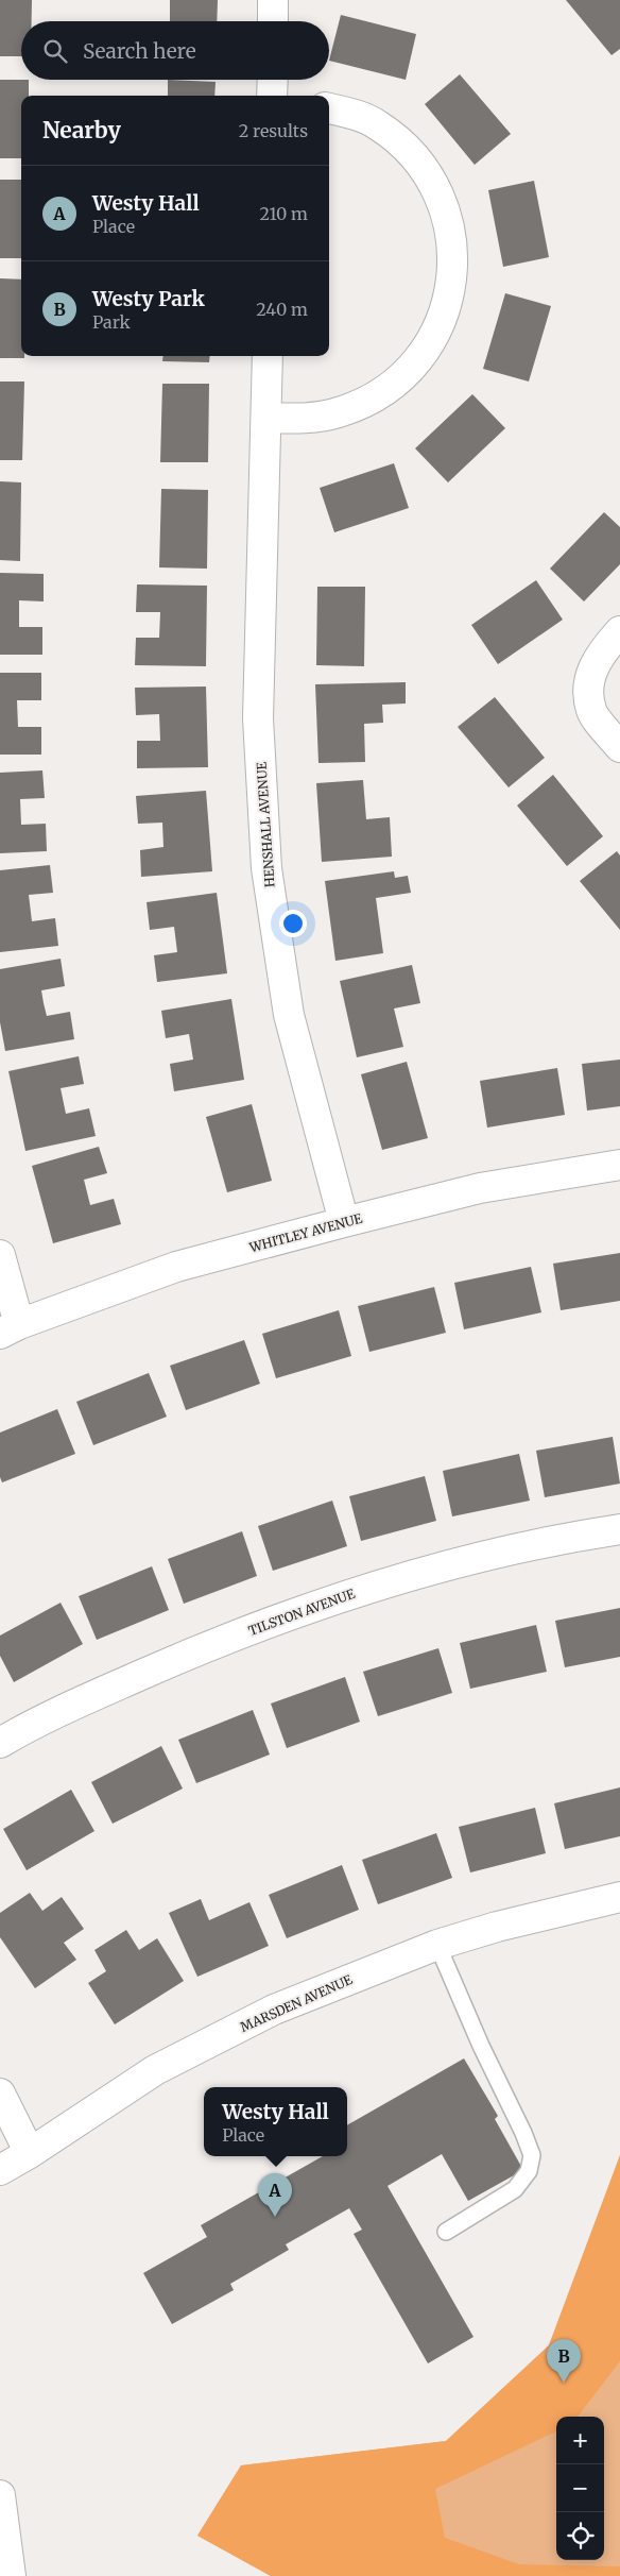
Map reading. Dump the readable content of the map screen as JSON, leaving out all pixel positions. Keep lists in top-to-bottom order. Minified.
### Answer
{"streets":{"street":["HENSHALL AVENUE","WHITLEY AVENUE","TILSTON AVENUE","MARSDEN AVENUE"]},"crossings":[["HENSHALL AVENUE","WHITLEY AVENUE"]],"page":{"search":"Search here","heading":["Nearby","2 results"],"list":[{"mark":"A","name":"Westy Hall","note":"Place","value":"210 m"},{"mark":"B","name":"Westy Park","note":"Park","value":"240 m"}],"popup":["Westy Hall","Place"],"pins":["A","B"],"map_buttons":["+","−"]}}
